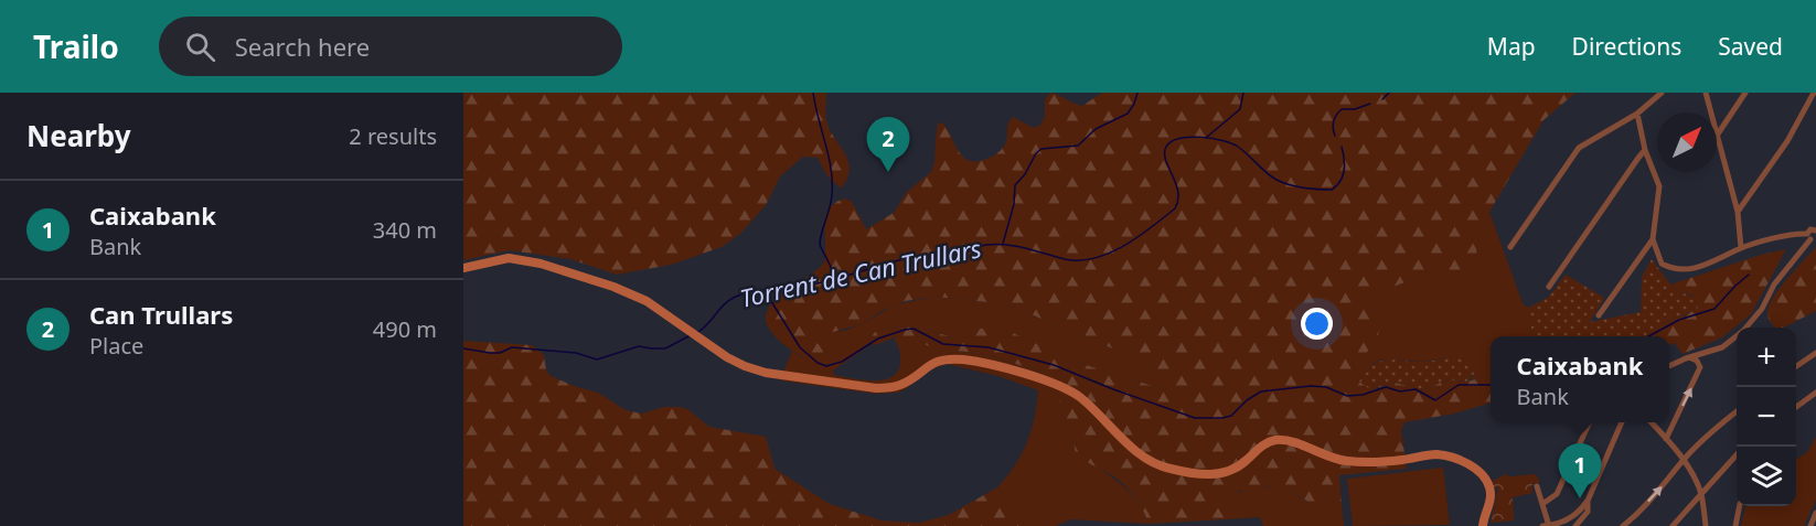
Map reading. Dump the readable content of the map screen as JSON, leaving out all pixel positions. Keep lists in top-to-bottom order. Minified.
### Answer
{"water":["Torrent de Can Trullars"],"north":"top right","page":{"header":"Trailo","search":"Search here","nav":["Map","Directions","Saved"],"heading":["Nearby","2 results"],"pins":["2","1"],"list":[{"mark":"1","name":"Caixabank","note":"Bank","value":"340 m"},{"mark":"2","name":"Can Trullars","note":"Place","value":"490 m"}],"map_buttons":["+","−"],"popup":["Caixabank","Bank"]}}
